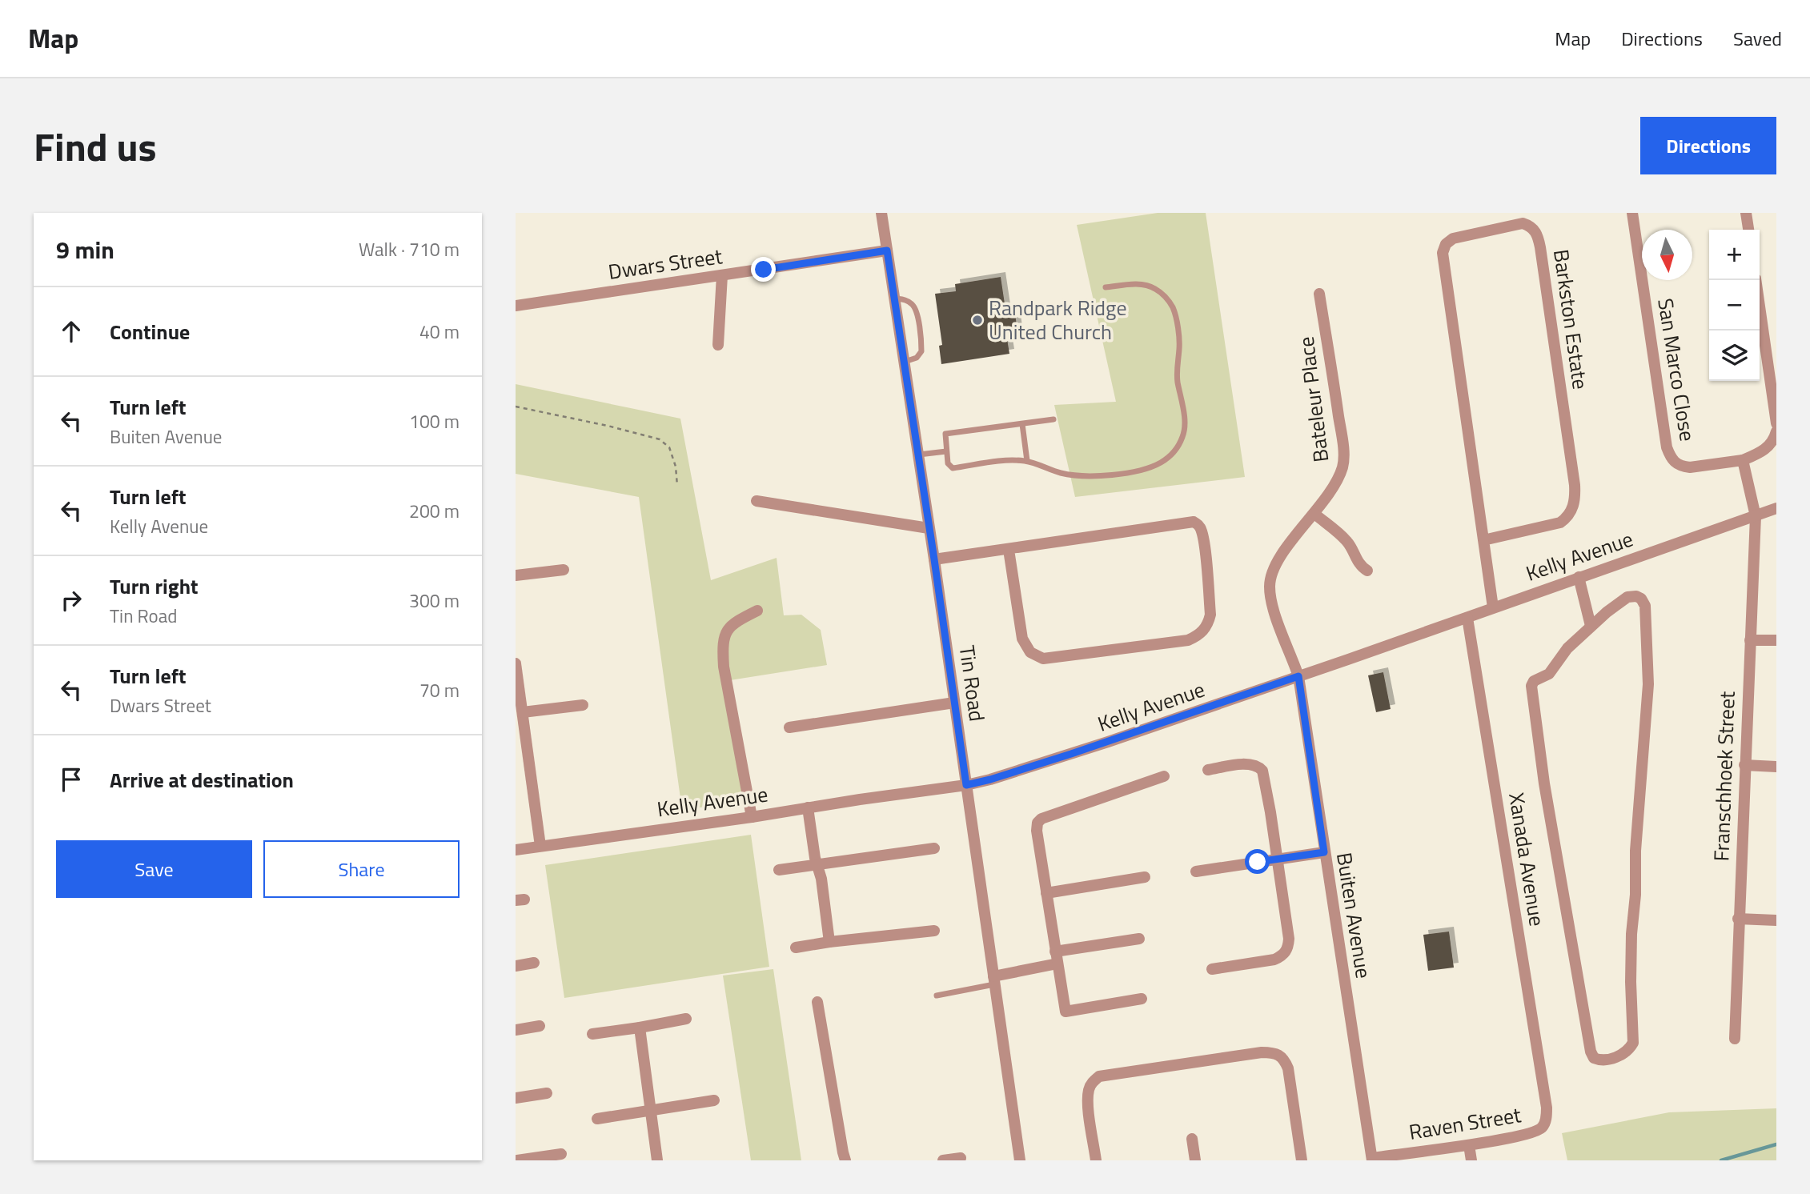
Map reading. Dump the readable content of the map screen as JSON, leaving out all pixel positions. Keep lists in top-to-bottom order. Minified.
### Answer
{"streets":{"street":["Dwars Street","Barkston Estate","San Marco Close","Bateleur Place","Kelly Avenue","Tin Road","Franschhoek Street","Xanada Avenue","Buiten Avenue","Raven Street"]},"crossings":[["Dwars Street","Tin Road"],["Barkston Estate","Kelly Avenue"],["Bateleur Place","Kelly Avenue"],["Bateleur Place","Buiten Avenue"],["Kelly Avenue","Tin Road"],["Kelly Avenue","Franschhoek Street"],["Kelly Avenue","Xanada Avenue"],["Kelly Avenue","Buiten Avenue"],["Xanada Avenue","Raven Street"],["Buiten Avenue","Raven Street"]],"places":["Randpark Ridge United Church"],"north":"bottom","page":{"header":"Map","nav":["Map","Directions","Saved"],"title":"Find us","buttons":["Directions",["Save","Share"]],"heading":["9 min","Walk · 710 m"],"map_buttons":["+","−"],"list":[["Continue","40 m"],["Turn left","Buiten Avenue","100 m"],["Turn left","Kelly Avenue","200 m"],["Turn right","Tin Road","300 m"],["Turn left","Dwars Street","70 m"],"Arrive at destination"]}}
